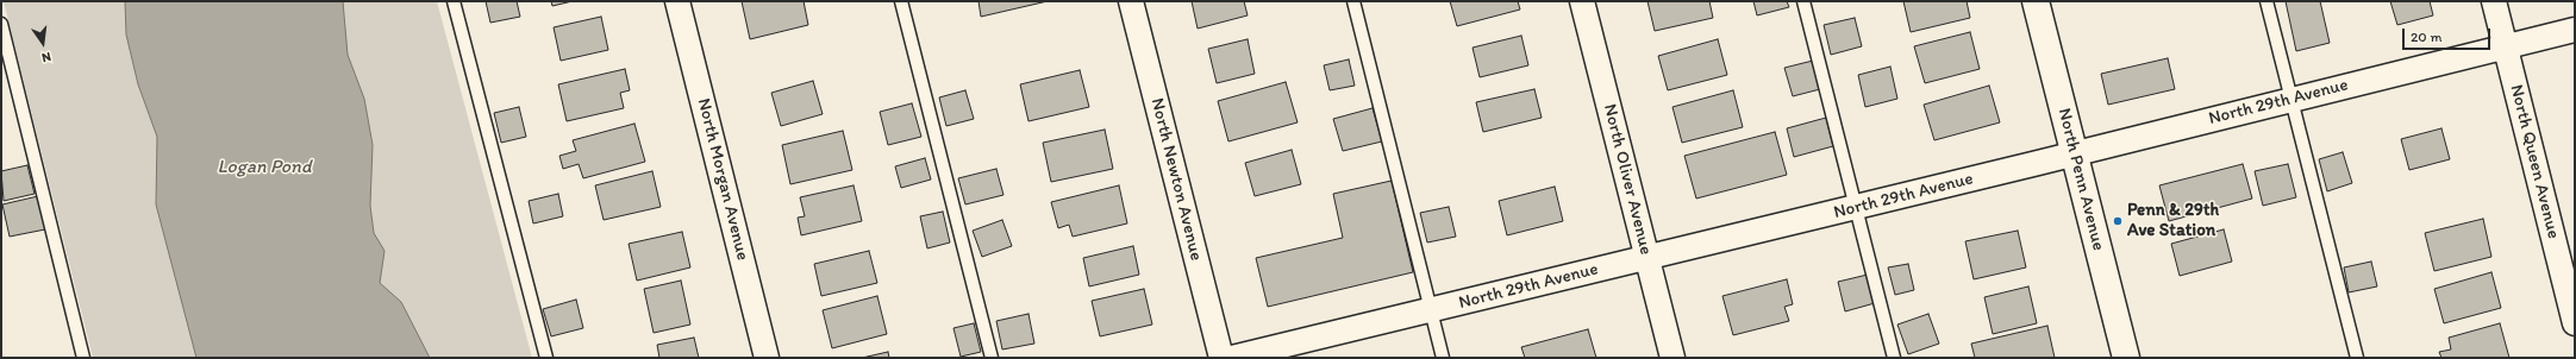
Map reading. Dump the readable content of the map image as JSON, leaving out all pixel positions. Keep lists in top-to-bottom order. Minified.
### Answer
{"streets":{"main road":["North Penn Avenue"],"street":["North 29th Avenue","North Queen Avenue","North Morgan Avenue","North Newton Avenue","North Oliver Avenue"]},"crossings":[["North 29th Avenue","North Queen Avenue"],["North 29th Avenue","North Oliver Avenue"],["North 29th Avenue","North Penn Avenue"]],"water":["Logan Pond"],"places":["Penn & 29th Ave Station"],"scale_bar":"20 m","north":"bottom"}
